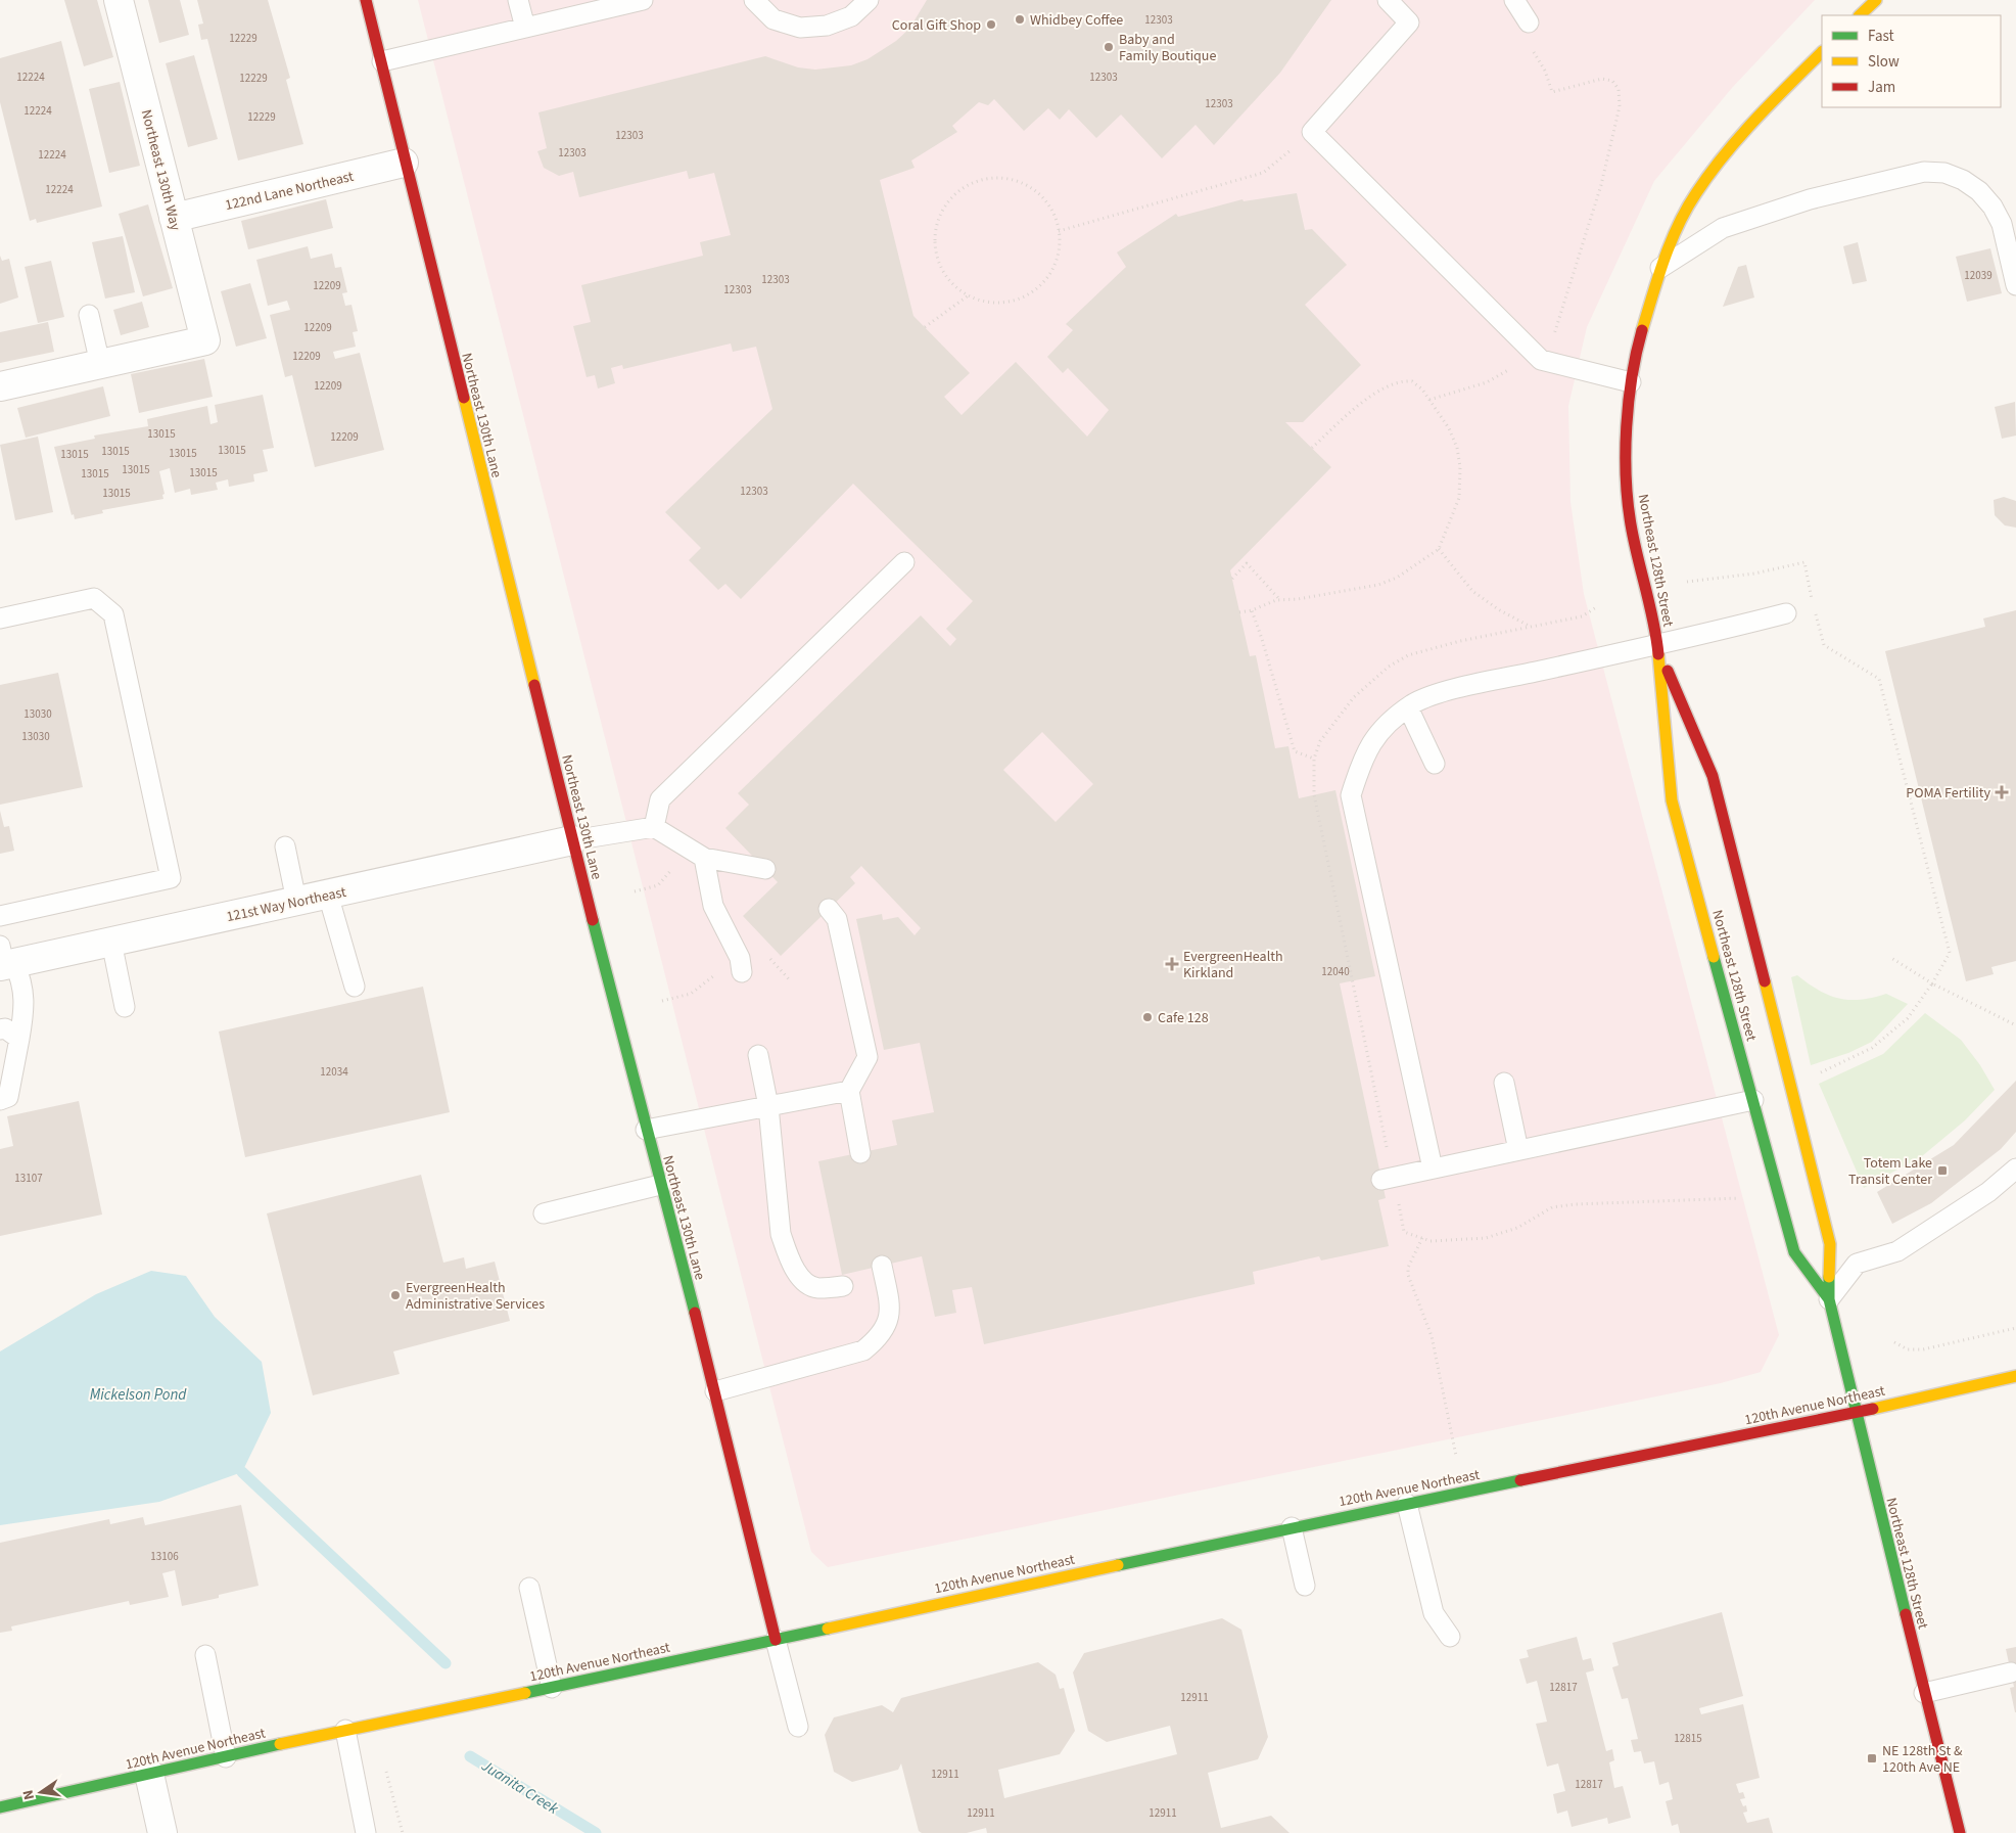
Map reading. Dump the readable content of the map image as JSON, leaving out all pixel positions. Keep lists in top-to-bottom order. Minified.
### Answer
{"streets":{"street":["Northeast 130th Way","122nd Lane Northeast","Northeast 130th Lane","Northeast 128th Street","121st Way Northeast","120th Avenue Northeast"]},"crossings":[["Northeast 130th Way","122nd Lane Northeast"],["122nd Lane Northeast","Northeast 130th Lane"],["Northeast 130th Lane","121st Way Northeast"],["Northeast 130th Lane","120th Avenue Northeast"],["Northeast 128th Street","120th Avenue Northeast"]],"water":["Mickelson Pond","Juanita Creek"],"places":{"other":["Whidbey Coffee","Coral Gift Shop","Baby and Family Boutique","Cafe 128","EvergreenHealth Administrative Services"],"health":["POMA Fertility","EvergreenHealth Kirkland"],"transit":["Totem Lake Transit Center","NE 128th St & 120th Ave NE"]},"house_numbers":["12303","12229","12224","12303","12229","12303","12224","12229","12303","12303","12224","12224","12039","12303","12209","12303","12209","12209","12209","13015","12209","13015","13015","13015","13015","13015","13015","13015","12303","13015","13030","13030","12040","12034","13107","13106","12817","12911","12815","12911","12817","12911","12911"],"legend":["Fast","Slow","Jam"],"north":"left"}
